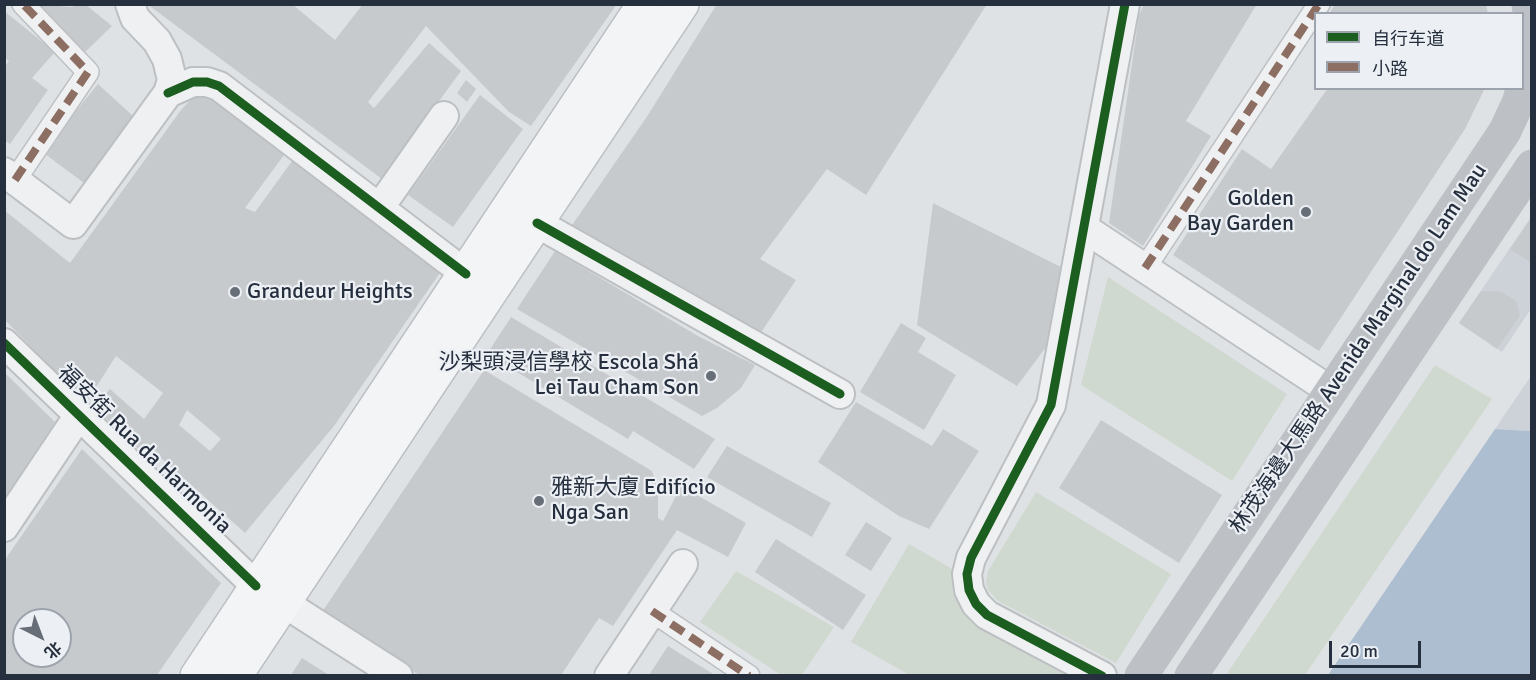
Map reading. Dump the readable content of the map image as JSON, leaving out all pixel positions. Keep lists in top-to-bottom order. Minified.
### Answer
{"streets":{"main road":["林茂海邊大馬路 Avenida Marginal do Lam Mau"],"street":["福安街 Rua da Harmonia"]},"places":["Golden Bay Garden","Grandeur Heights","沙梨頭浸信學校 Escola Shá Lei Tau Cham Son","雅新大廈 Edifício Nga San"],"legend":["自行车道","小路"],"scale_bar":"20 m","north":"bottom right"}
